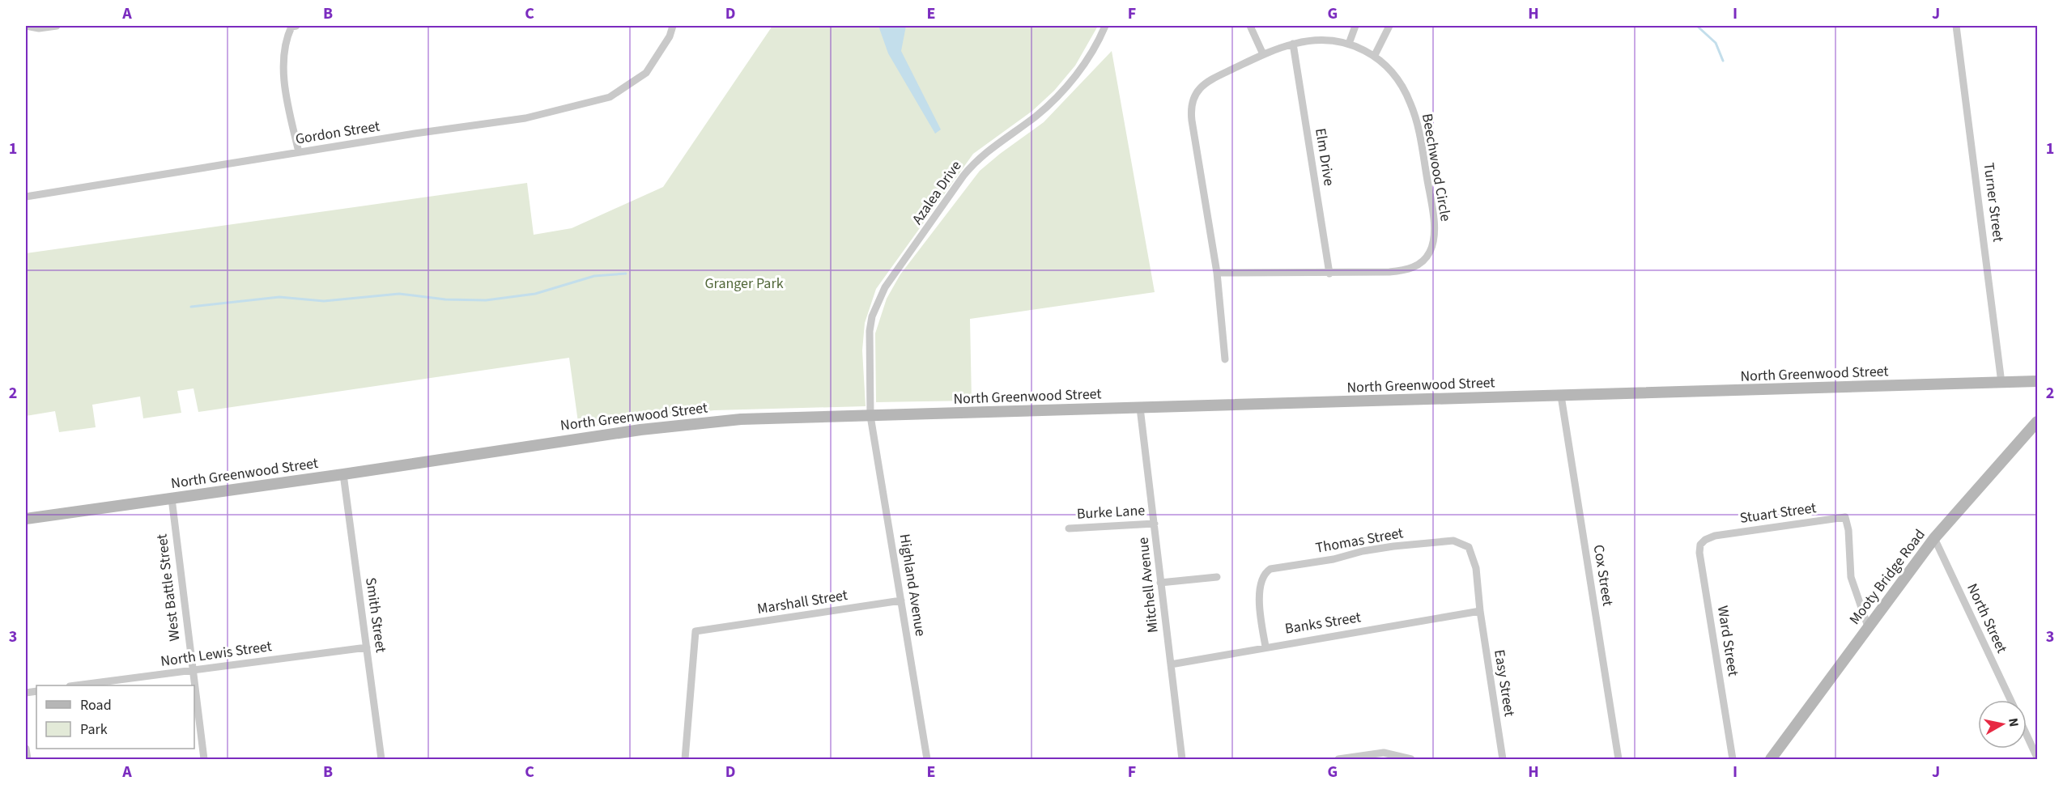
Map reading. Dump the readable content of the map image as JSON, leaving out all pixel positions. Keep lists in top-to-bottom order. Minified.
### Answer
{"streets":{"main road":["North Greenwood Street","Mooty Bridge Road"],"street":["Gordon Street","Elm Drive","Beechwood Circle","Azalea Drive","Turner Street","Burke Lane","Stuart Street","Thomas Street","Cox Street","Highland Avenue","Mitchell Avenue","West Battle Street","Marshall Street","Smith Street","North Street","Banks Street","Ward Street","North Lewis Street","Easy Street"]},"crossings":[["Elm Drive","Beechwood Circle"],["Azalea Drive","North Greenwood Street"],["Azalea Drive","Highland Avenue"],["Turner Street","North Greenwood Street"],["North Greenwood Street","Cox Street"],["North Greenwood Street","Highland Avenue"],["North Greenwood Street","Mitchell Avenue"],["North Greenwood Street","West Battle Street"],["North Greenwood Street","Smith Street"],["Burke Lane","Mitchell Avenue"],["Stuart Street","Mooty Bridge Road"],["Stuart Street","Ward Street"],["Thomas Street","Banks Street"],["Thomas Street","Easy Street"],["Mooty Bridge Road","North Street"],["Highland Avenue","Marshall Street"],["Mitchell Avenue","Banks Street"],["West Battle Street","North Lewis Street"],["Smith Street","North Lewis Street"],["Banks Street","Easy Street"]],"parks":["Granger Park"],"legend":["Road","Park"],"north":"right","grid":{"columns":["A","B","C","D","E","F","G","H","I","J"],"rows":["1","2","3"]}}
